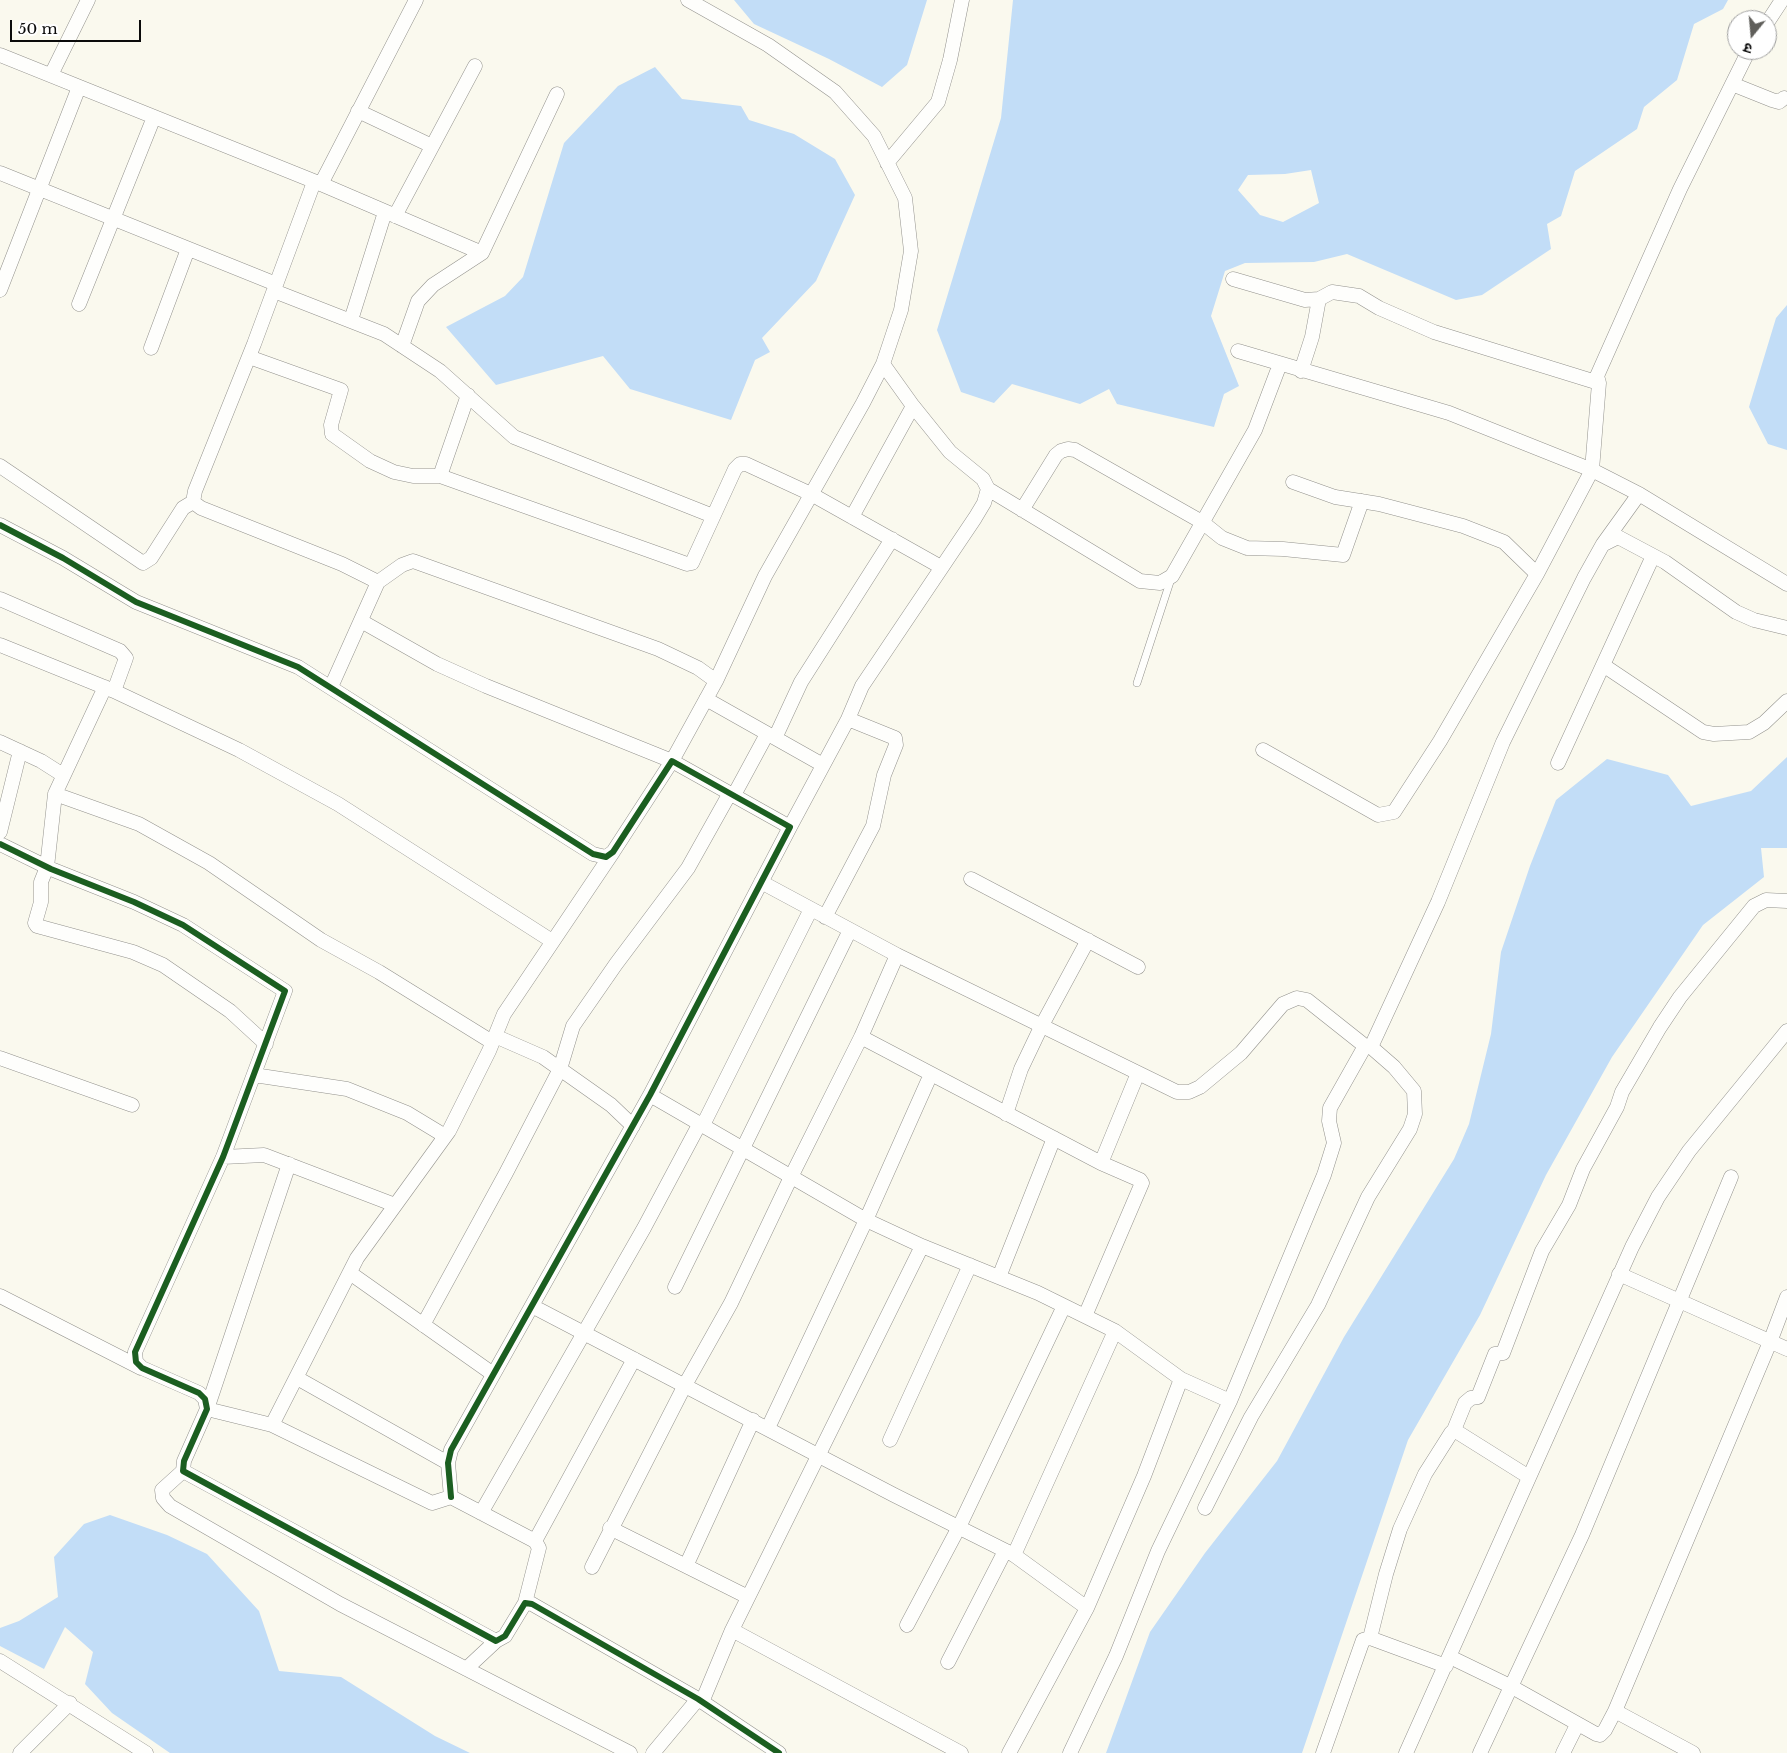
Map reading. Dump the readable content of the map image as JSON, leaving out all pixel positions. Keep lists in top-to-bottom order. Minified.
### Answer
{"scale_bar":"50 m","north":"bottom"}
